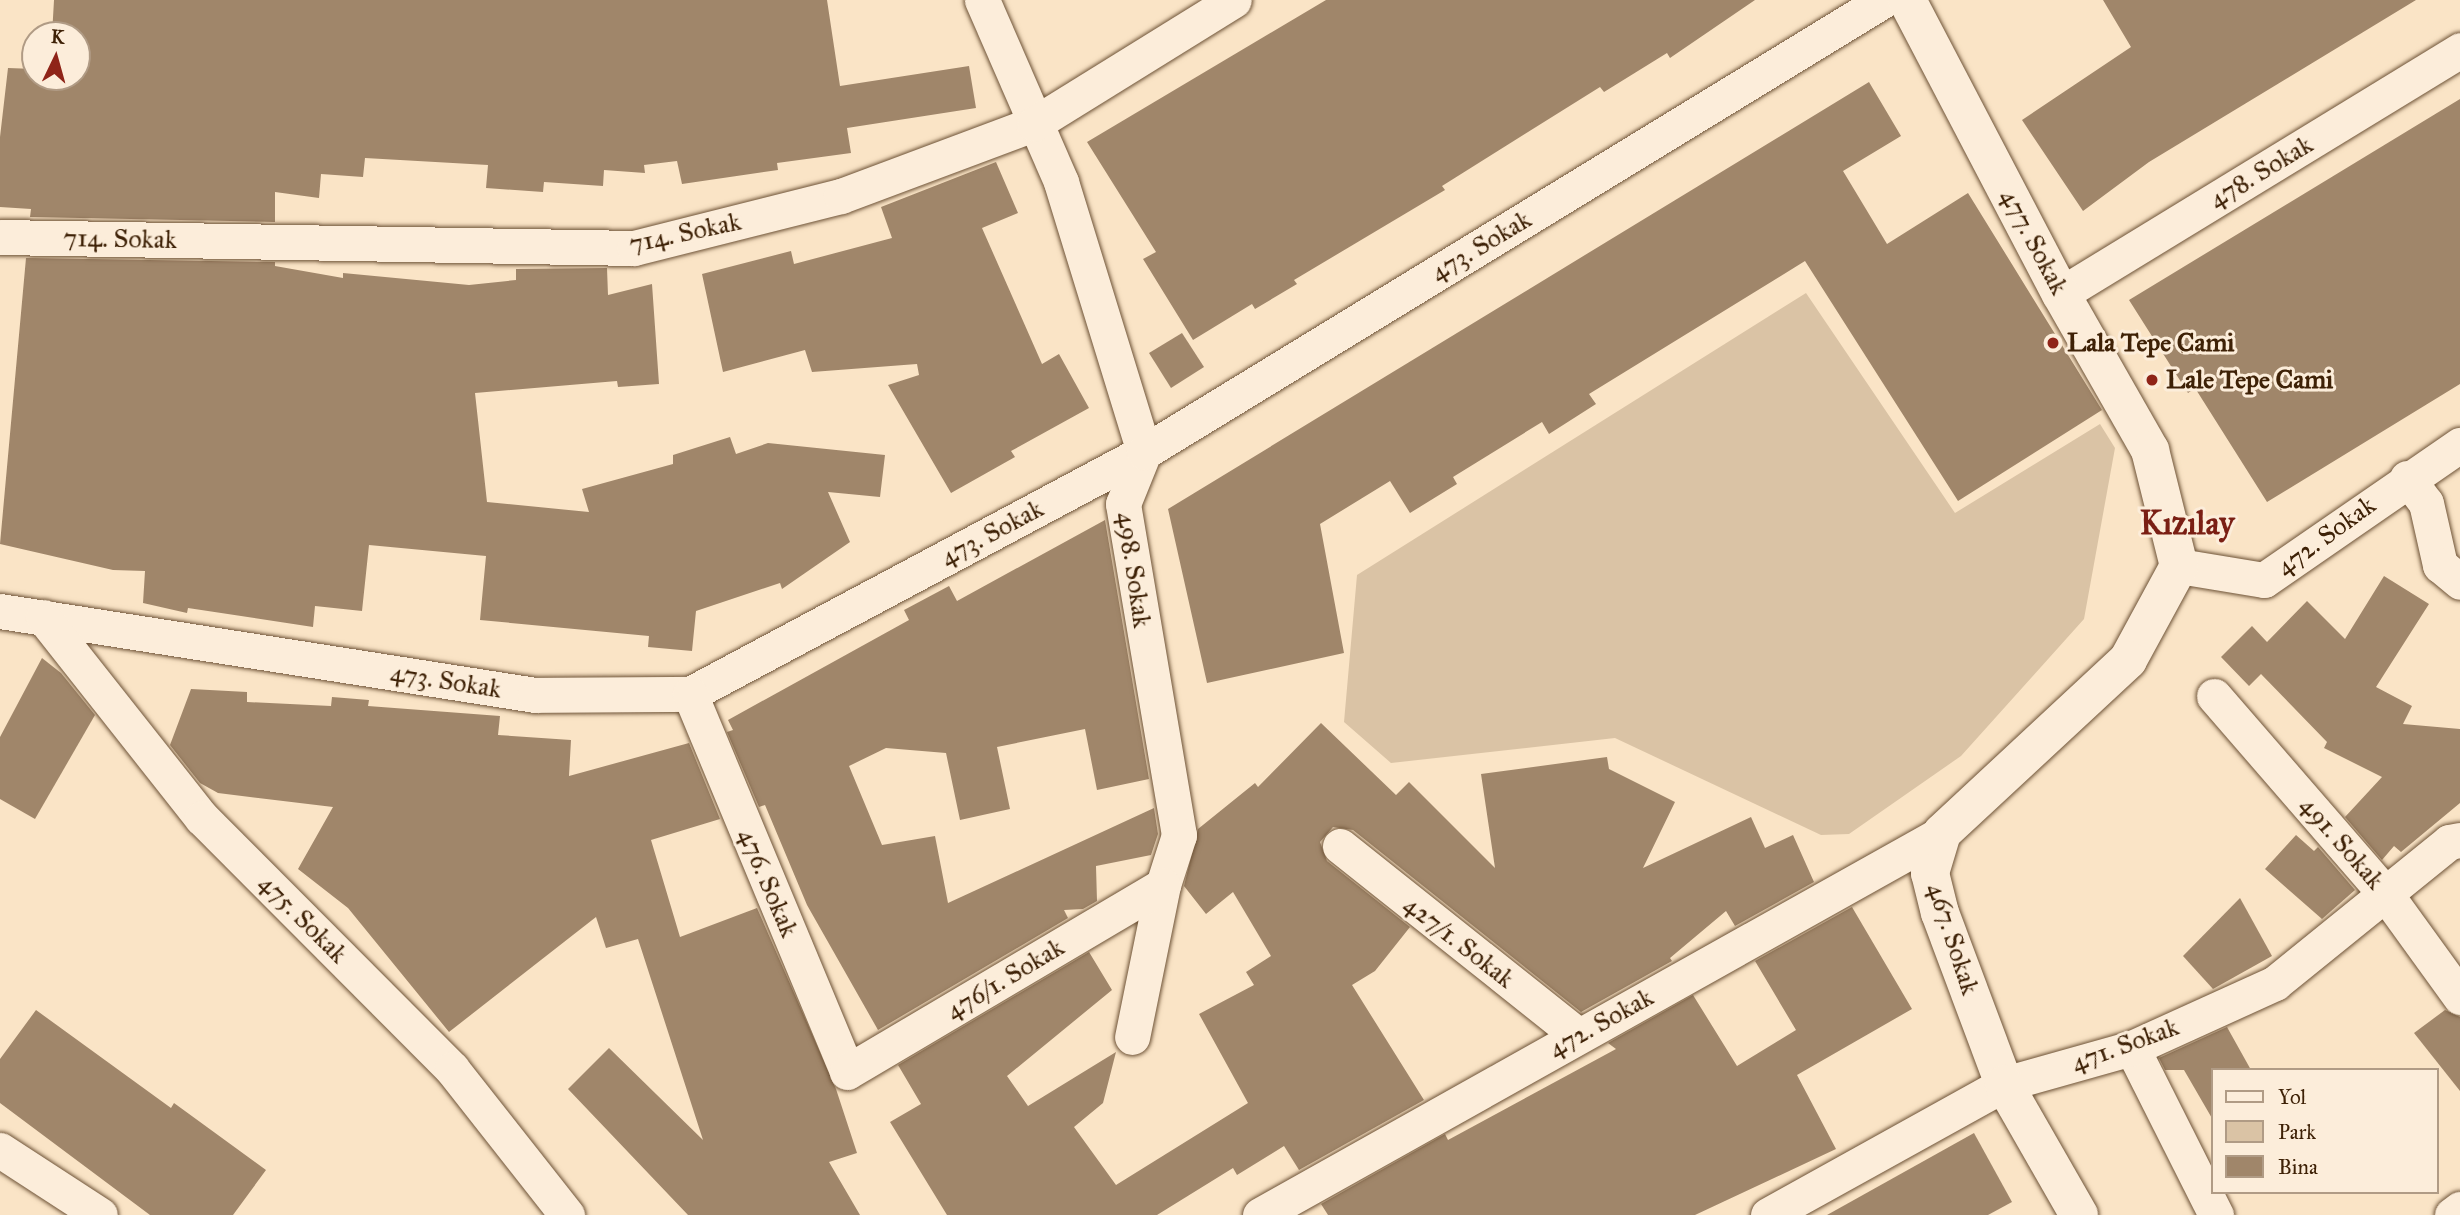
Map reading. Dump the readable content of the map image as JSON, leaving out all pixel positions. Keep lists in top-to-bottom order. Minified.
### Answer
{"streets":{"street":["478. Sokak","714. Sokak","477. Sokak","473. Sokak","472. Sokak","498. Sokak","491. Sokak","476. Sokak","475. Sokak","467. Sokak","427/1. Sokak","476/1. Sokak","471. Sokak"]},"crossings":[["478. Sokak","477. Sokak"],["477. Sokak","472. Sokak"],["473. Sokak","498. Sokak"],["473. Sokak","476. Sokak"],["473. Sokak","475. Sokak"],["472. Sokak","467. Sokak"],["472. Sokak","427/1. Sokak"],["498. Sokak","476/1. Sokak"],["491. Sokak","471. Sokak"],["476. Sokak","476/1. Sokak"],["467. Sokak","471. Sokak"]],"districts":["Kızılay"],"places":["Lala Tepe Cami","Lale Tepe Cami"],"legend":["Yol","Park","Bina"],"north":"top"}
